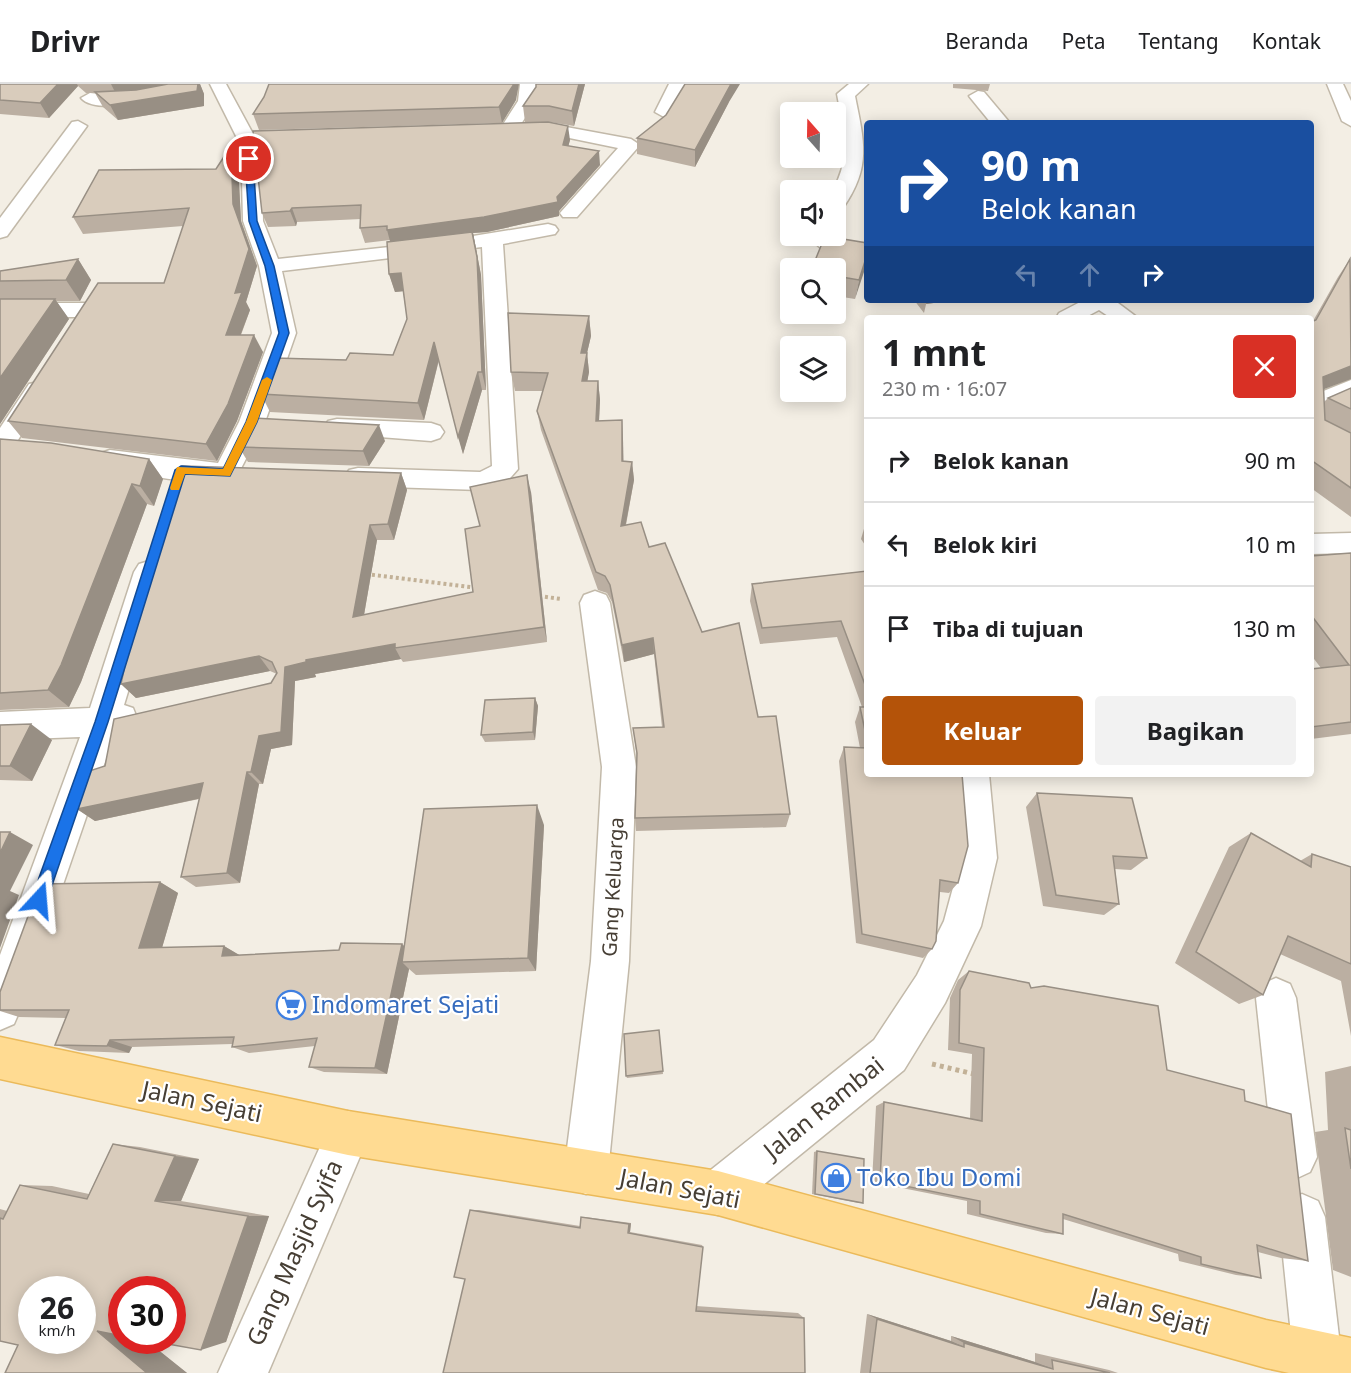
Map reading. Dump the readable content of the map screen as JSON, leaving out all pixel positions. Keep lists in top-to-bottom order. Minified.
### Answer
{"streets":{"main road":["Jalan Sejati"],"street":["Gang Keluarga","Jalan Rambai","Gang Masjid Syifa"]},"crossings":[["Gang Keluarga","Jalan Sejati"],["Jalan Sejati","Jalan Rambai"],["Jalan Sejati","Gang Masjid Syifa"]],"places":{"supermarket":["Indomaret Sejati"],"shop":["Toko Ibu Domi"]},"north":"top","page":{"header":"Drivr","nav":["Beranda","Peta","Tentang","Kontak"],"turn":["90 m","Belok kanan"],"heading":["1 mnt","230 m · 16:07"],"list":[{"name":"Belok kanan","value":"90 m"},{"name":"Belok kiri","value":"10 m"},{"name":"Tiba di tujuan","value":"130 m"}],"buttons":["Keluar","Bagikan"],"speed":"26 km/h","limit":"30"}}
